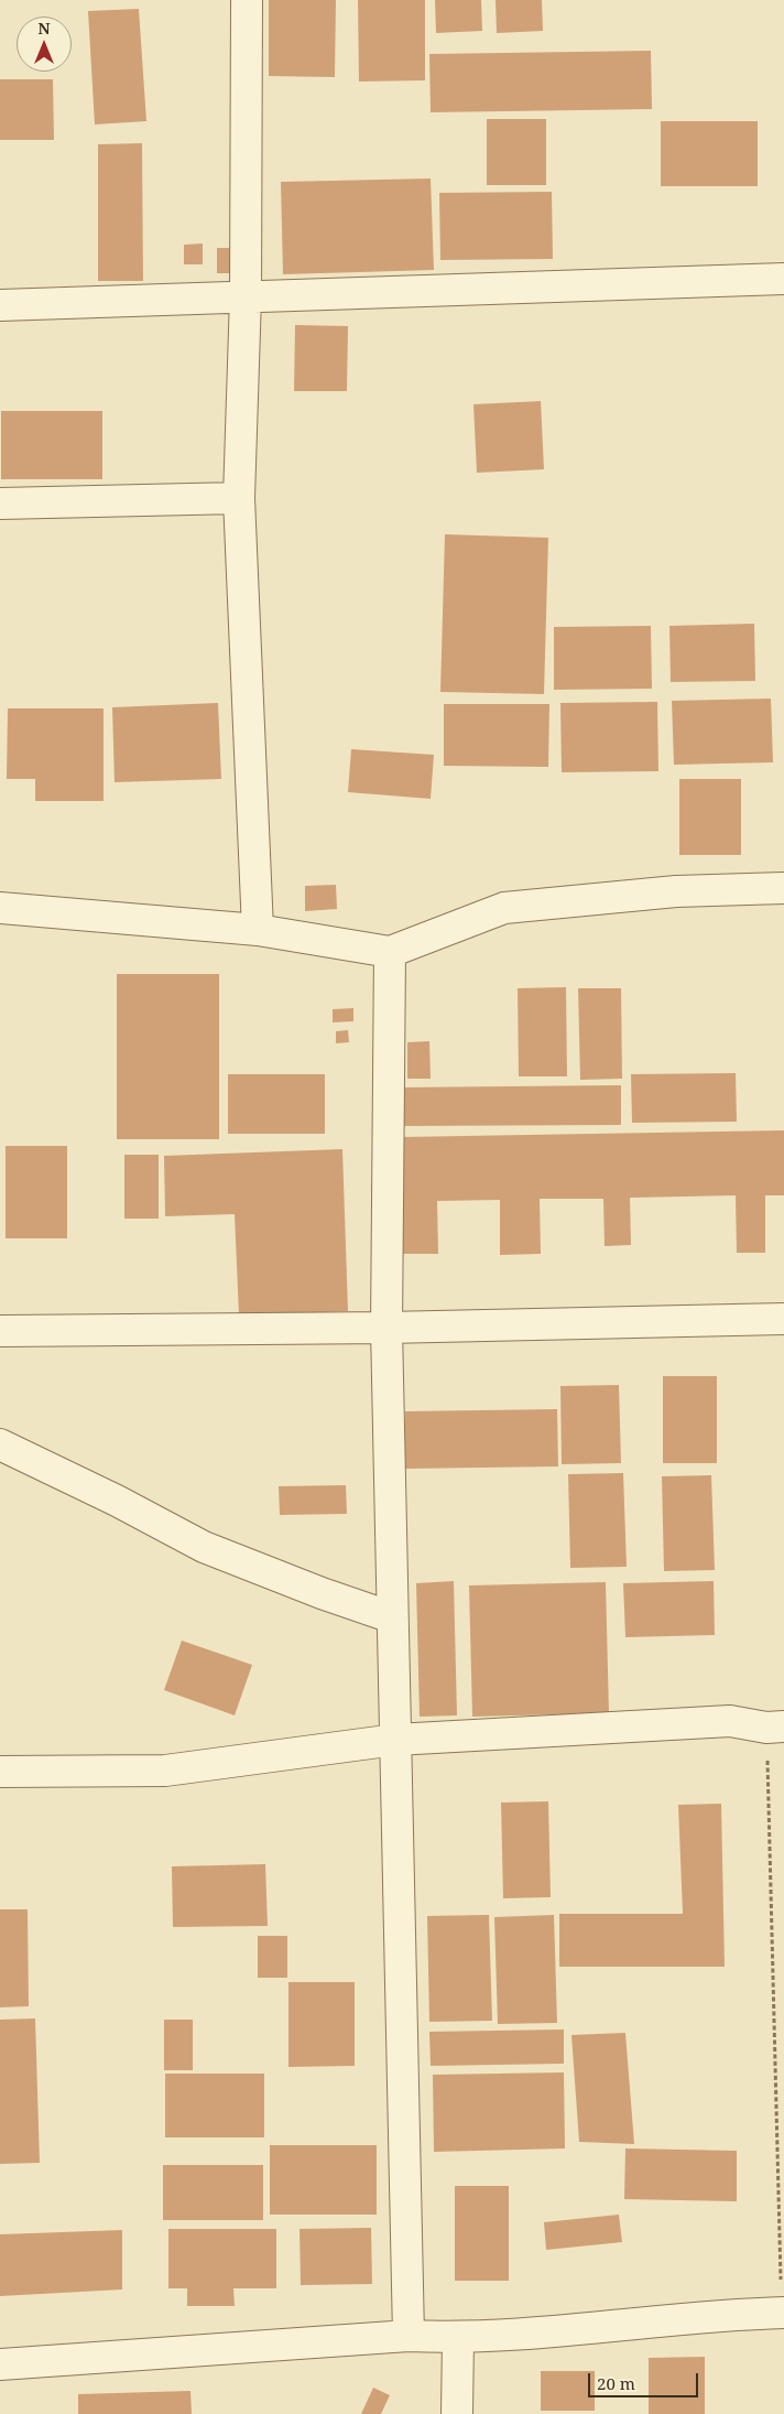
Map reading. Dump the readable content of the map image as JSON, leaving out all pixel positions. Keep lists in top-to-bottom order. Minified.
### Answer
{"scale_bar":"20 m","north":"top"}
